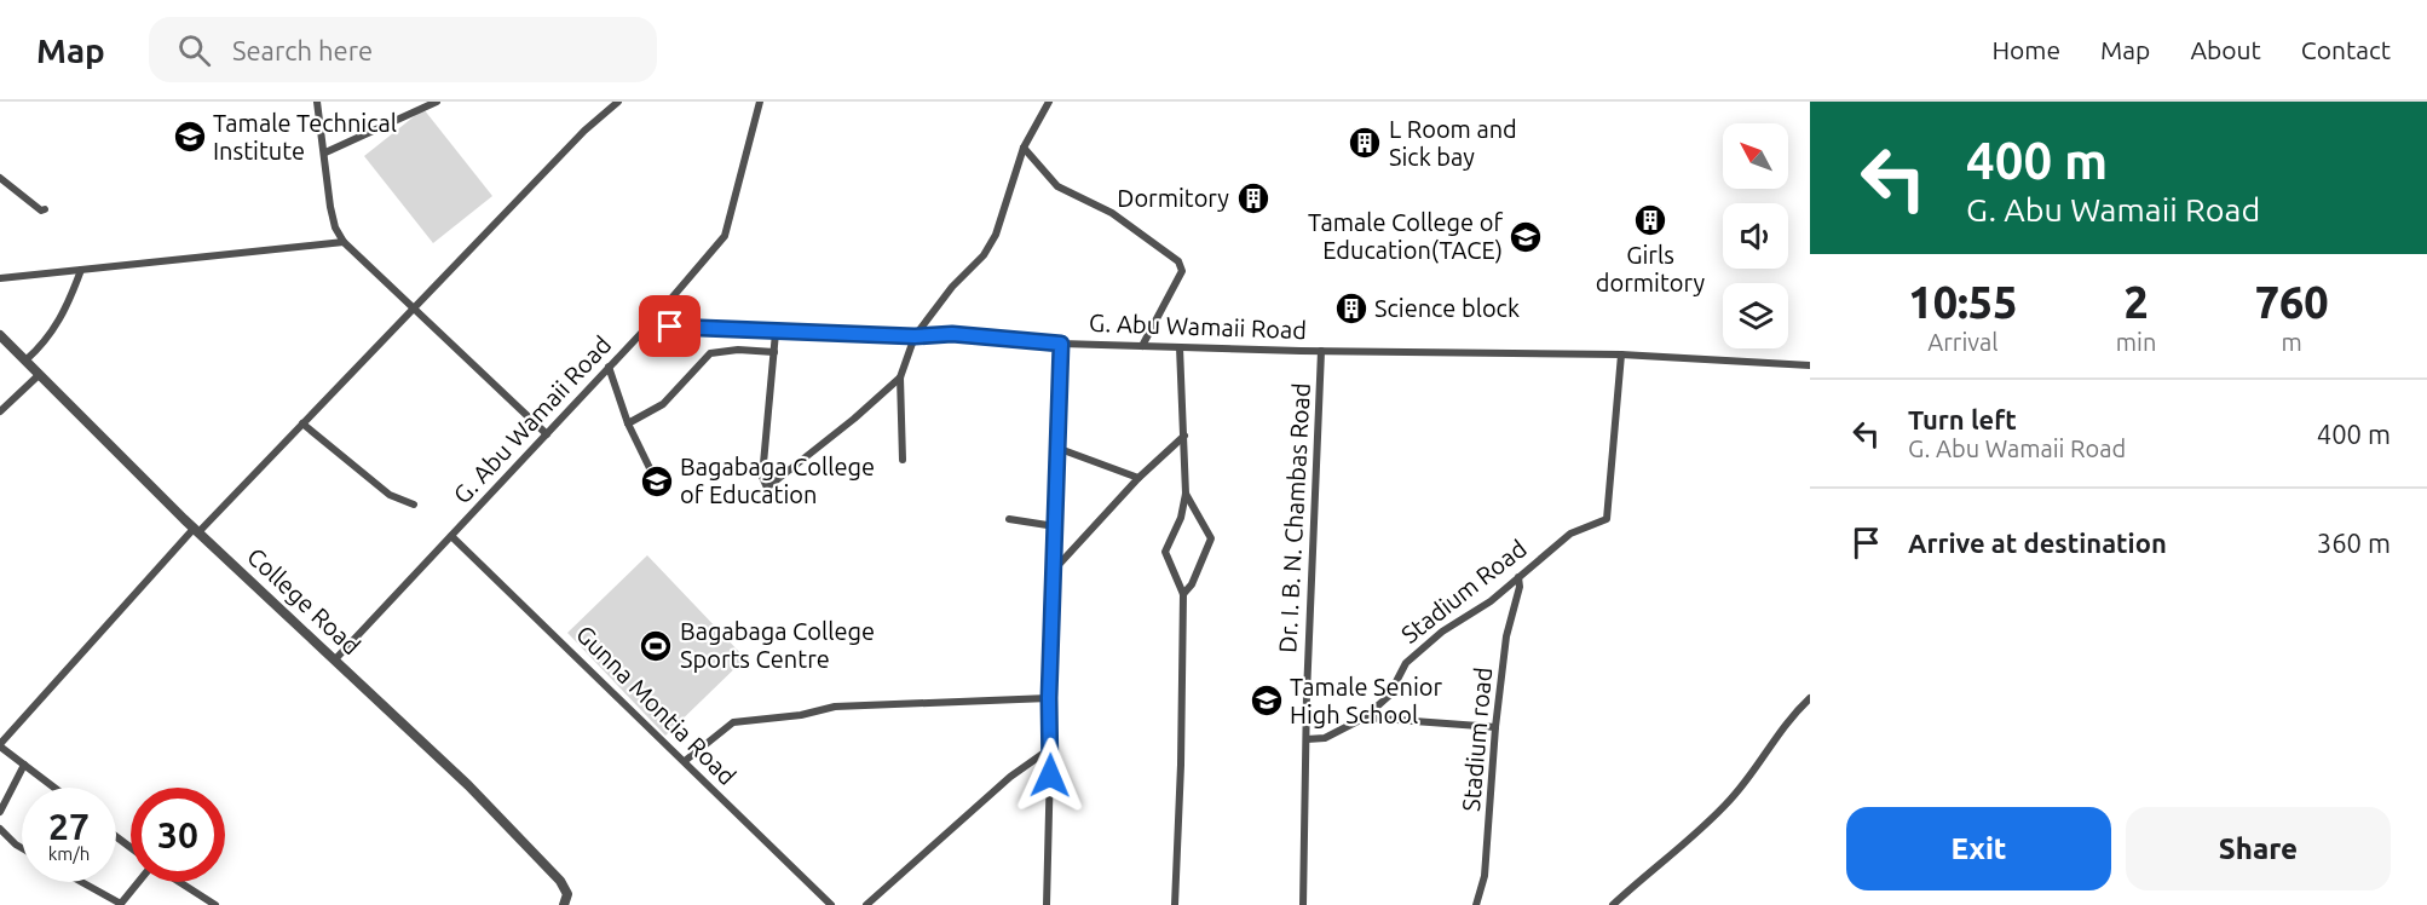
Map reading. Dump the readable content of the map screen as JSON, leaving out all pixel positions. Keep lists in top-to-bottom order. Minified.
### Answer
{"streets":{"street":["G. Abu Wamaii Road","Dr. I. B. N. Chambas Road","Stadium Road","College Road","Gunna Montia Road","Stadium road"]},"crossings":[["G. Abu Wamaii Road","Dr. I. B. N. Chambas Road"],["G. Abu Wamaii Road","Stadium Road"],["G. Abu Wamaii Road","College Road"],["G. Abu Wamaii Road","Gunna Montia Road"],["Stadium Road","Stadium road"]],"places":{"school or university":["Tamale Technical Institute","Tamale College of Education(TACE)","Bagabaga College of Education","Tamale Senior High School"],"building":["L Room and Sick bay","Dormitory","Girls dormitory","Science block"],"sports":["Bagabaga College Sports Centre"]},"north":"top left","page":{"header":"Map","search":"Search here","nav":["Home","Map","About","Contact"],"turn":["400 m","G. Abu Wamaii Road"],"eta":["10:55","Arrival","2","min","760","m"],"list":[{"name":"Turn left","note":"G. Abu Wamaii Road","value":"400 m"},{"name":"Arrive at destination","value":"360 m"}],"speed":"27 km/h","limit":"30","buttons":["Exit","Share"]}}
